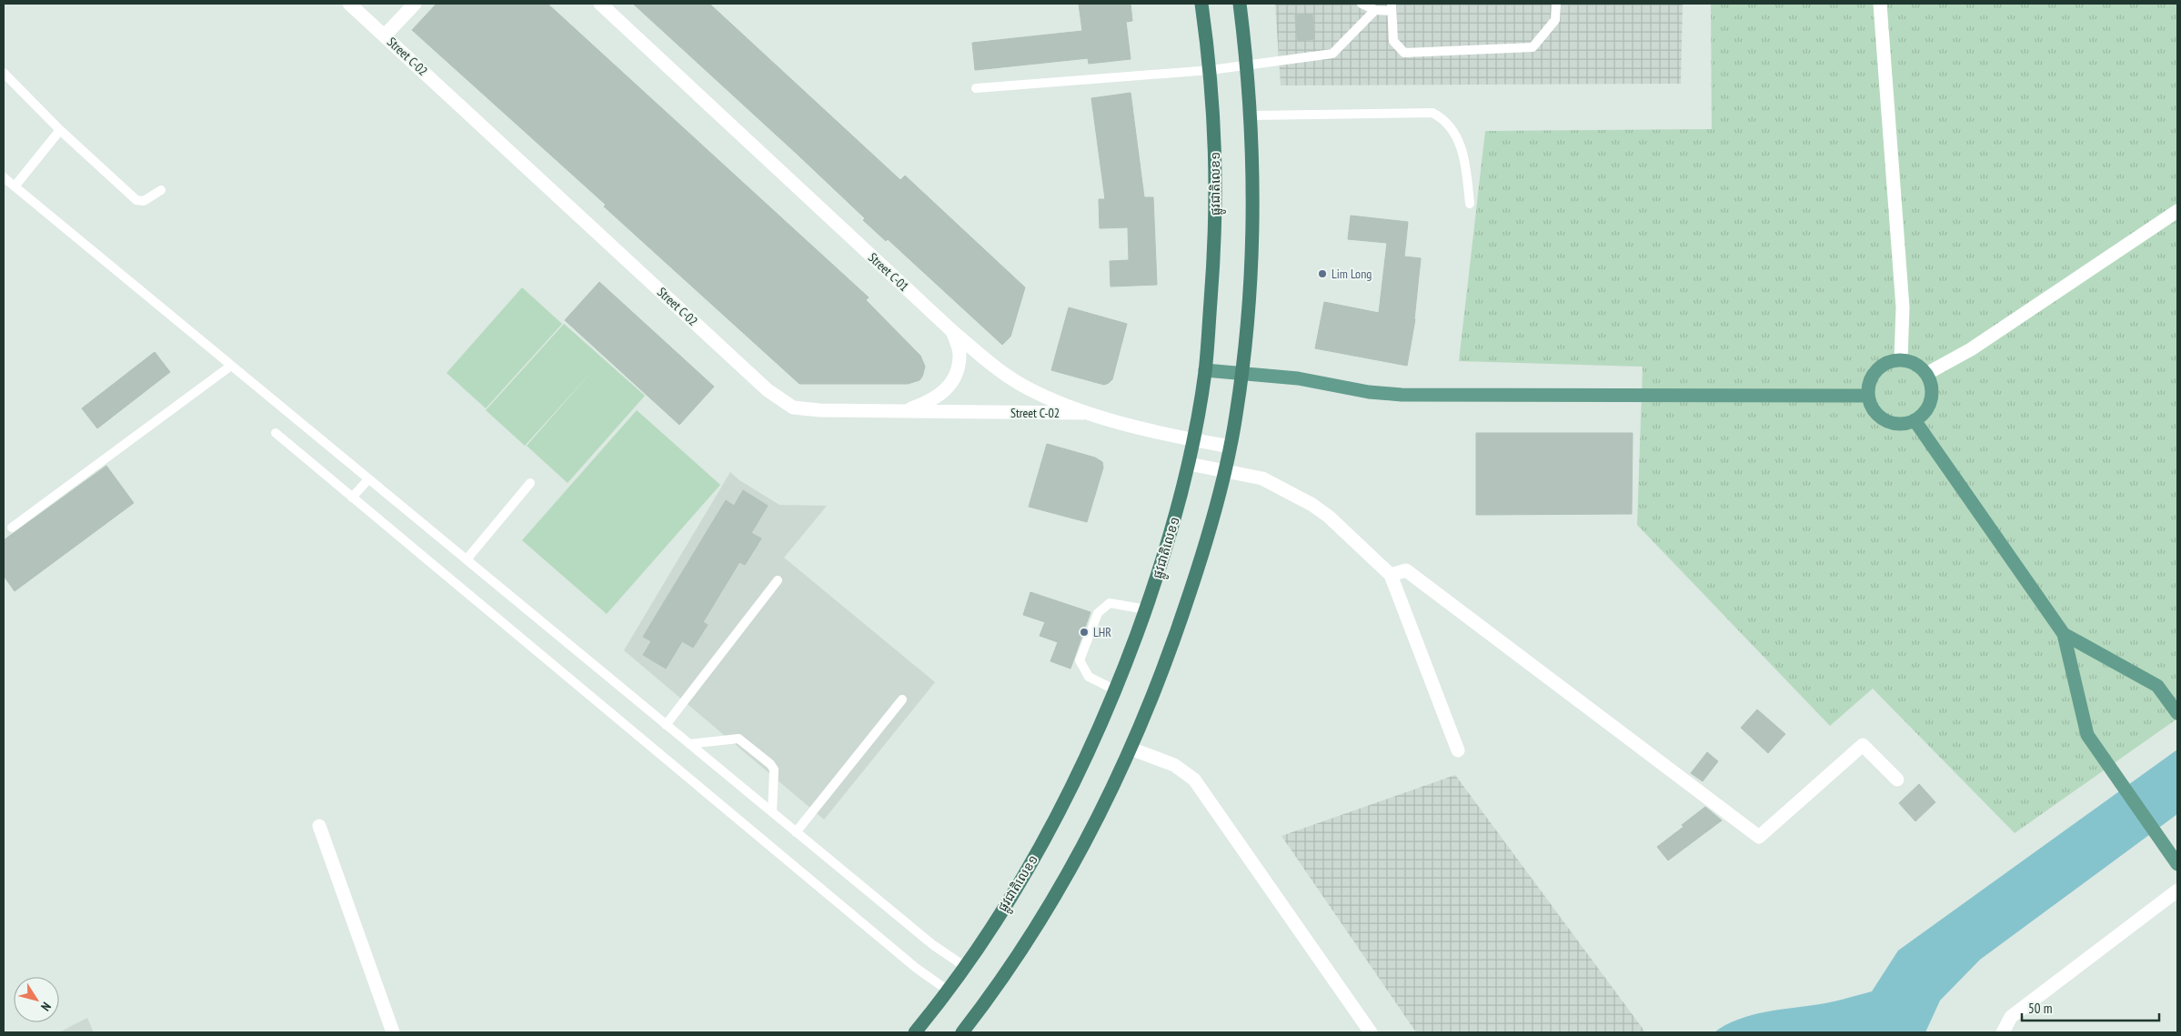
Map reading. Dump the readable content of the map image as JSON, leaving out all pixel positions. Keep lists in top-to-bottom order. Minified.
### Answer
{"streets":{"highway":["ផ្លូវជាតិលេខ១"],"street":["Street C-02","Street C-01"]},"crossings":[["Street C-02","Street C-01"],["ផ្លូវជាតិលេខ១","Street C-01"]],"places":["Lim Long","LHR"],"scale_bar":"50 m","north":"bottom right"}
